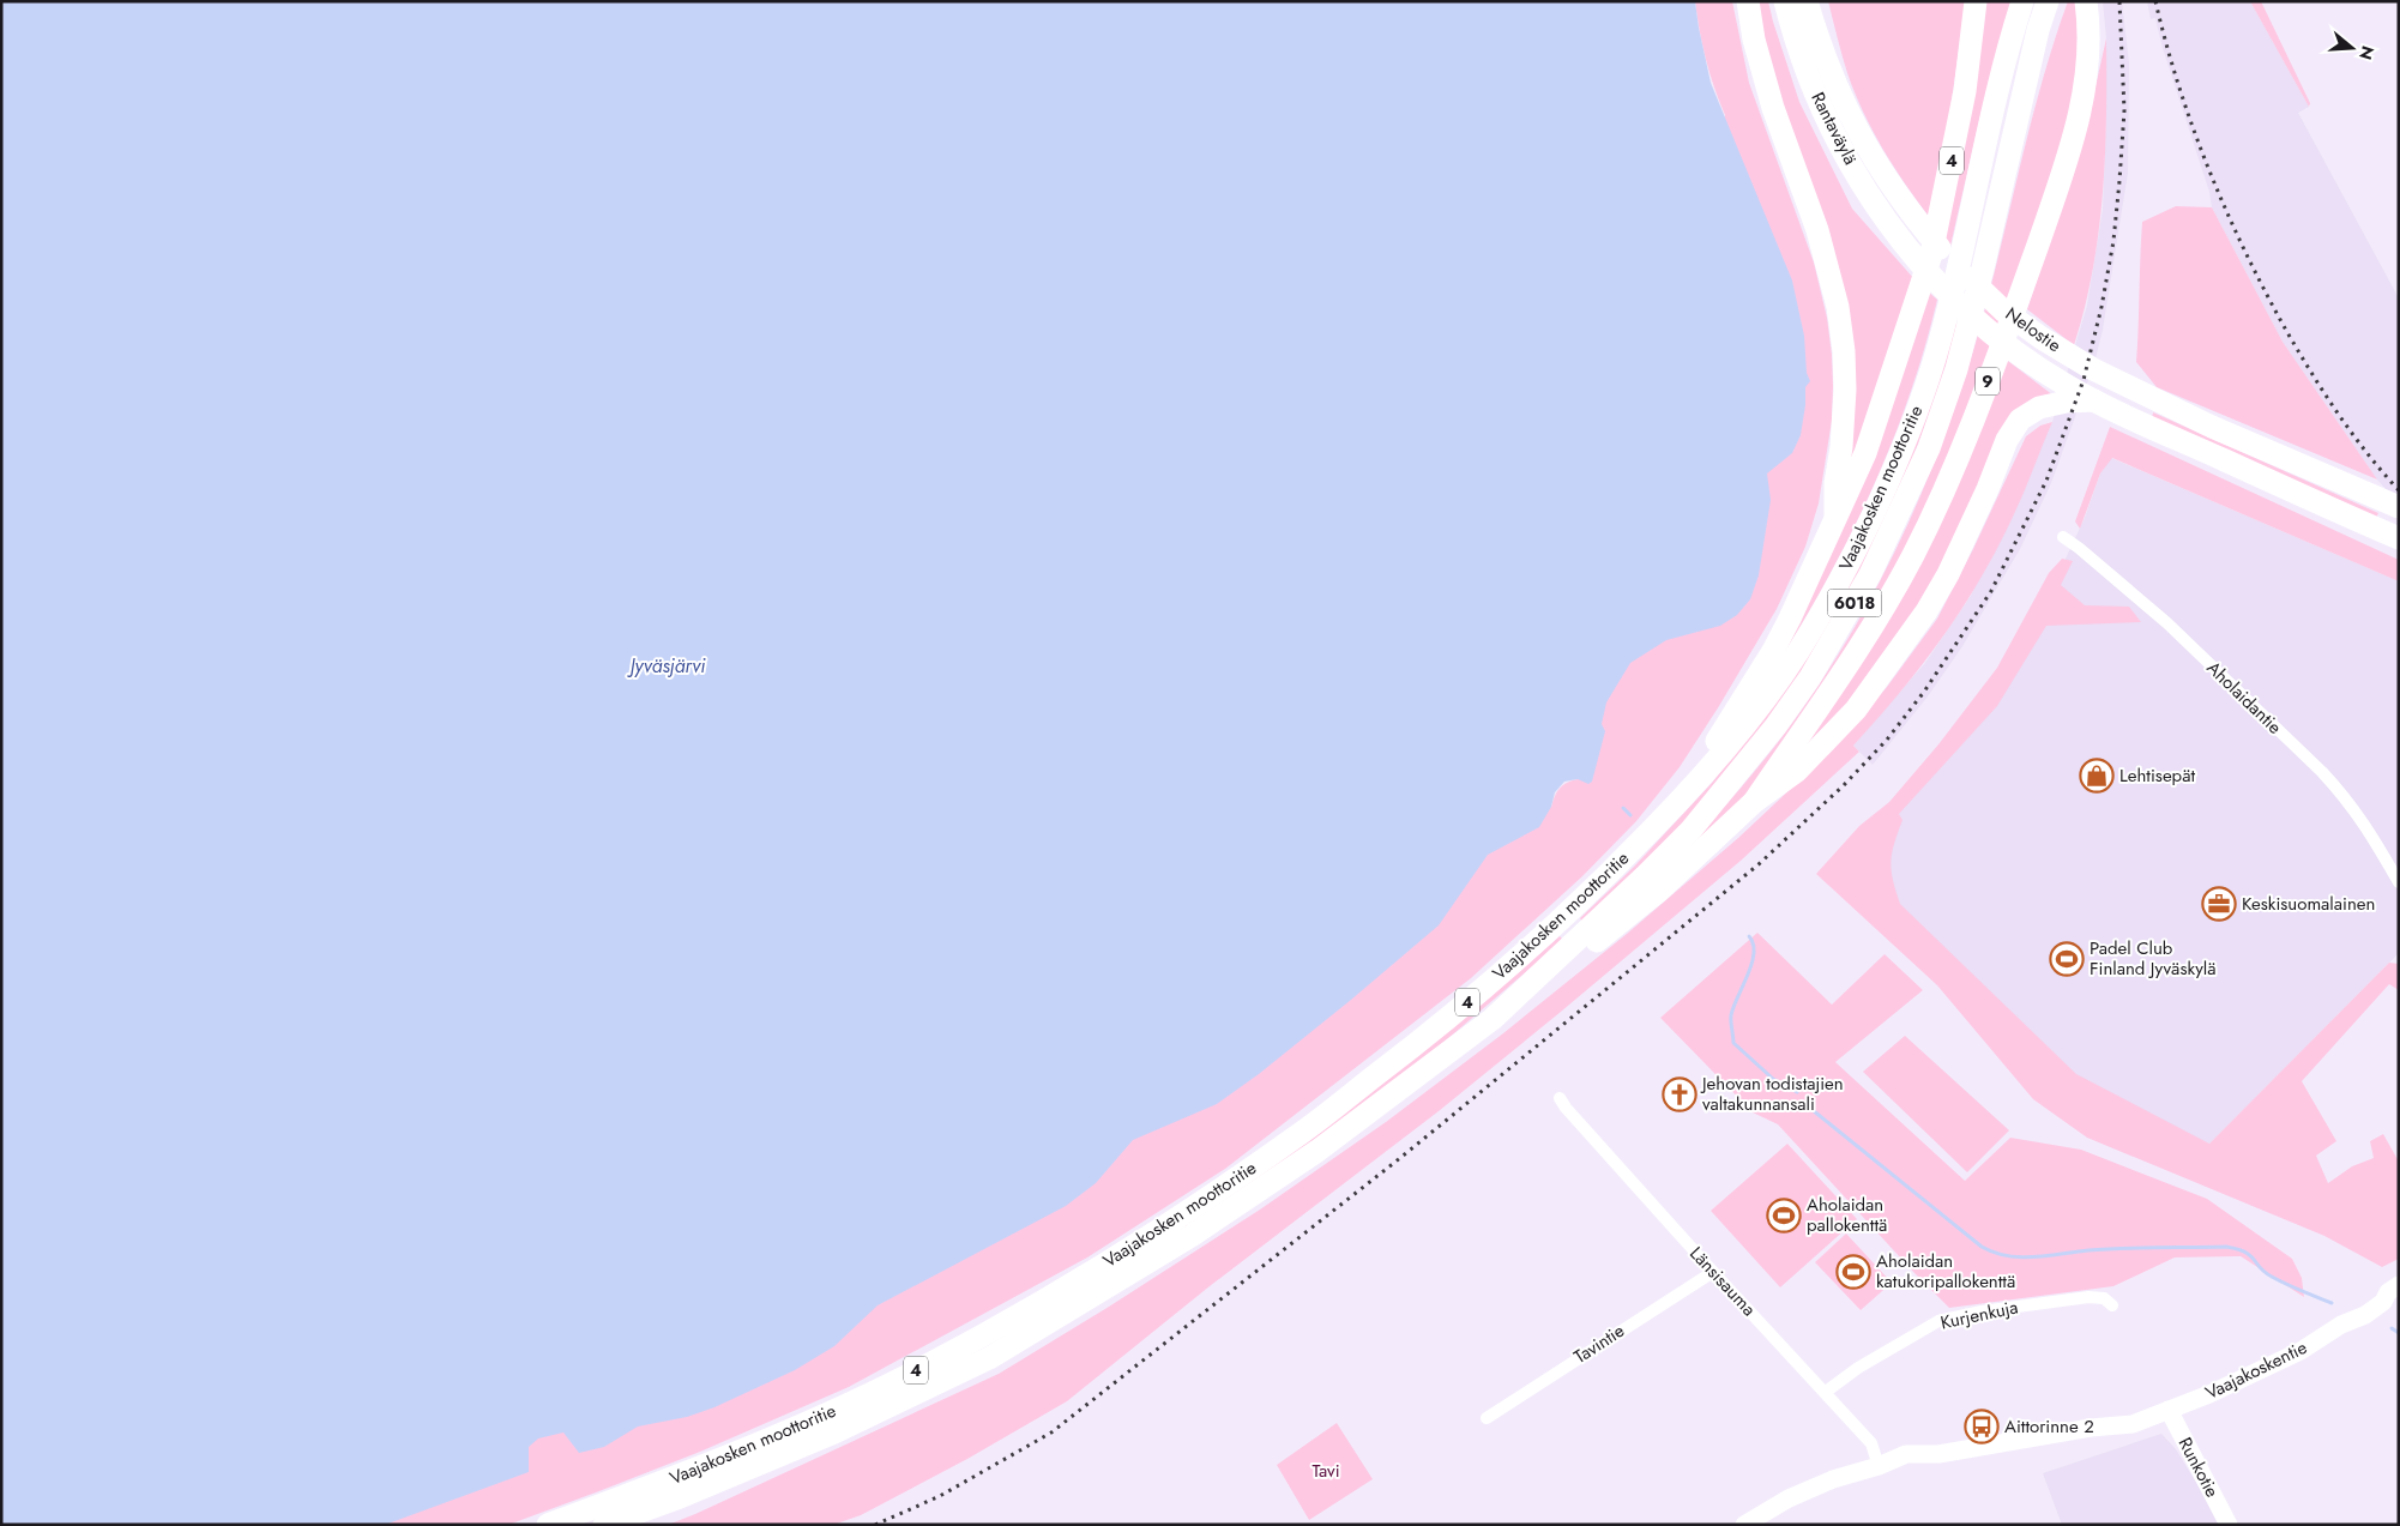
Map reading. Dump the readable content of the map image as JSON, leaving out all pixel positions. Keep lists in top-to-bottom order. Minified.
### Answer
{"streets":{"highway":["Rantaväylä","4","Nelostie","9","Vaajakosken moottoritie","6018"],"main road":["Vaajakoskentie","Runkotie"],"street":["Aholaidantie","Länsisauma","Kurjenkuja","Tavintie"]},"crossings":[["Rantaväylä","Nelostie"],["4","Nelostie"],["4","9"],["4","Vaajakosken moottoritie"],["Länsisauma","Kurjenkuja"],["Länsisauma","Tavintie"],["Länsisauma","Vaajakoskentie"],["Vaajakoskentie","Runkotie"]],"water":["Jyväsjärvi"],"parks":["Tavi"],"places":{"shop":["Lehtisepät"],"office":["Keskisuomalainen"],"sports":["Padel Club Finland Jyväskylä","Aholaidan pallokenttä","Aholaidan katukoripallokenttä"],"church":["Jehovan todistajien valtakunnansali"],"bus stop":["Aittorinne 2"]},"north":"right"}
